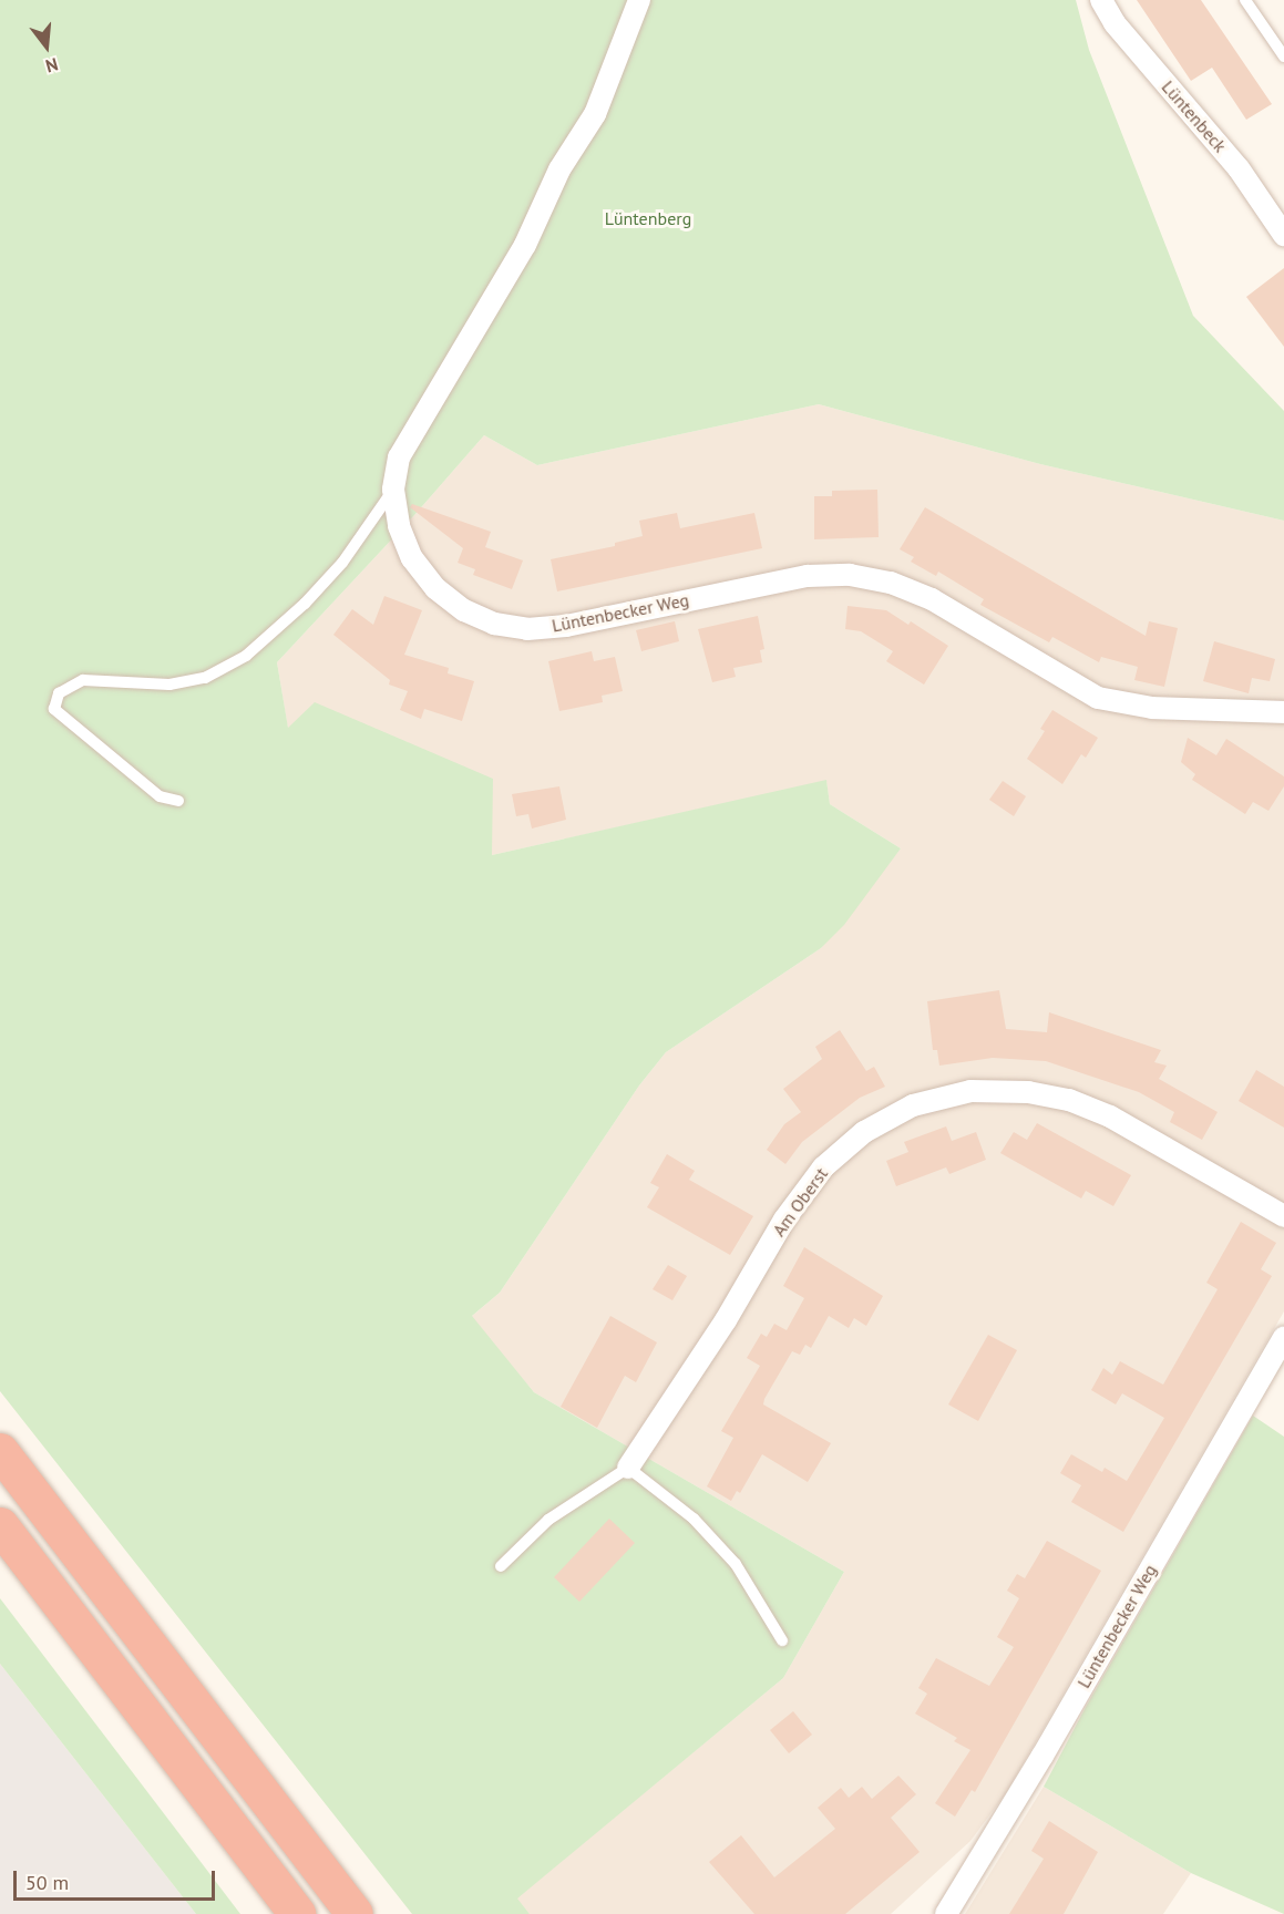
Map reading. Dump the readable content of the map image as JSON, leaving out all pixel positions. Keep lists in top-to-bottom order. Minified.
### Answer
{"streets":{"street":["Lüntenbeck","Lüntenbecker Weg","Am Oberst"]},"parks":["Lüntenberg"],"scale_bar":"50 m","north":"bottom"}
